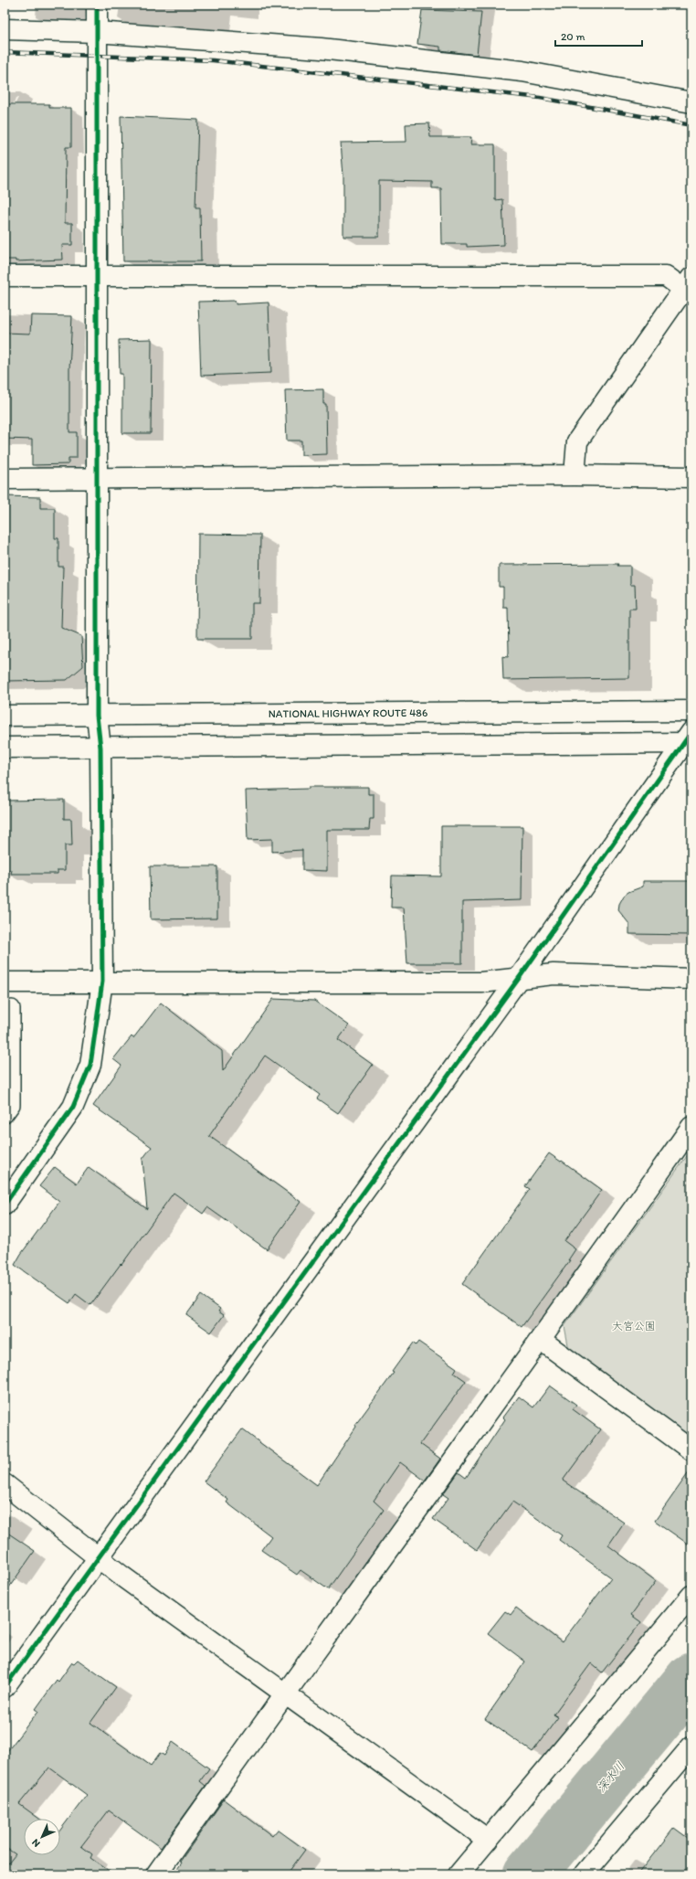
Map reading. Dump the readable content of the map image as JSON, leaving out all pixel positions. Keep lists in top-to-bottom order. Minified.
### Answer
{"streets":{"main road":["NATIONAL HIGHWAY ROUTE 486"]},"water":["深水川"],"parks":["大宮公園"],"scale_bar":"20 m","north":"bottom left"}
